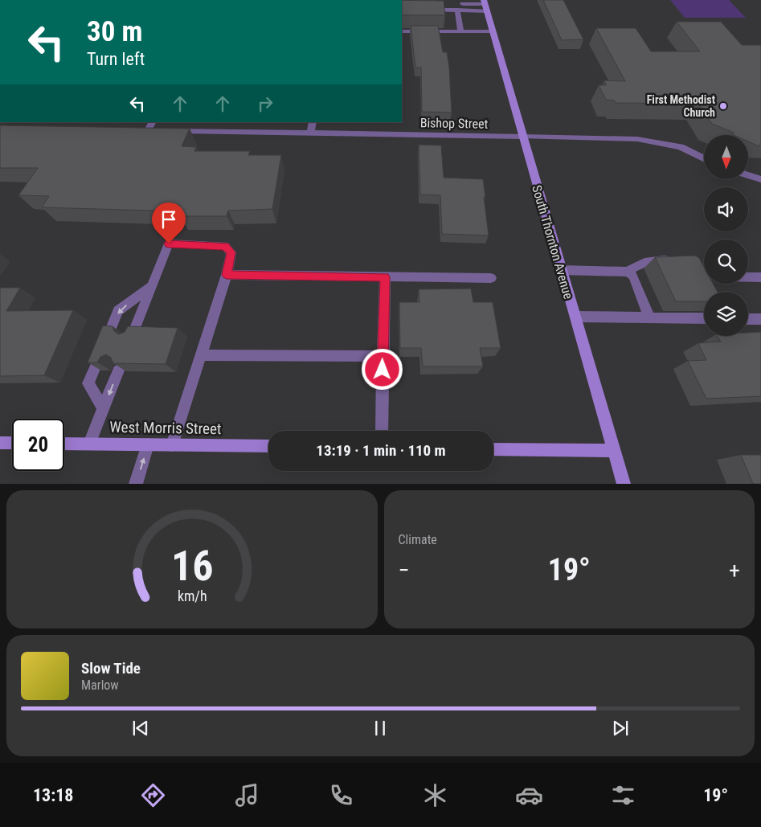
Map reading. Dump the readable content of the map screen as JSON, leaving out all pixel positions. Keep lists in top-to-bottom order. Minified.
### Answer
{"streets":{"main road":["South Thornton Avenue","West Morris Street"],"street":["Bishop Street"]},"crossings":[["Bishop Street","South Thornton Avenue"]],"places":["First Methodist Church"],"north":"bottom","page":{"turn":["30 m","Turn left"],"limit":"20","trip":"13:19 · 1 min · 110 m","tile":"Climate","heat":["−","19°","+"],"song":["Slow Tide","Marlow"],"tabs":["13:18","19°"],"gauge":["16","km/h"]}}
